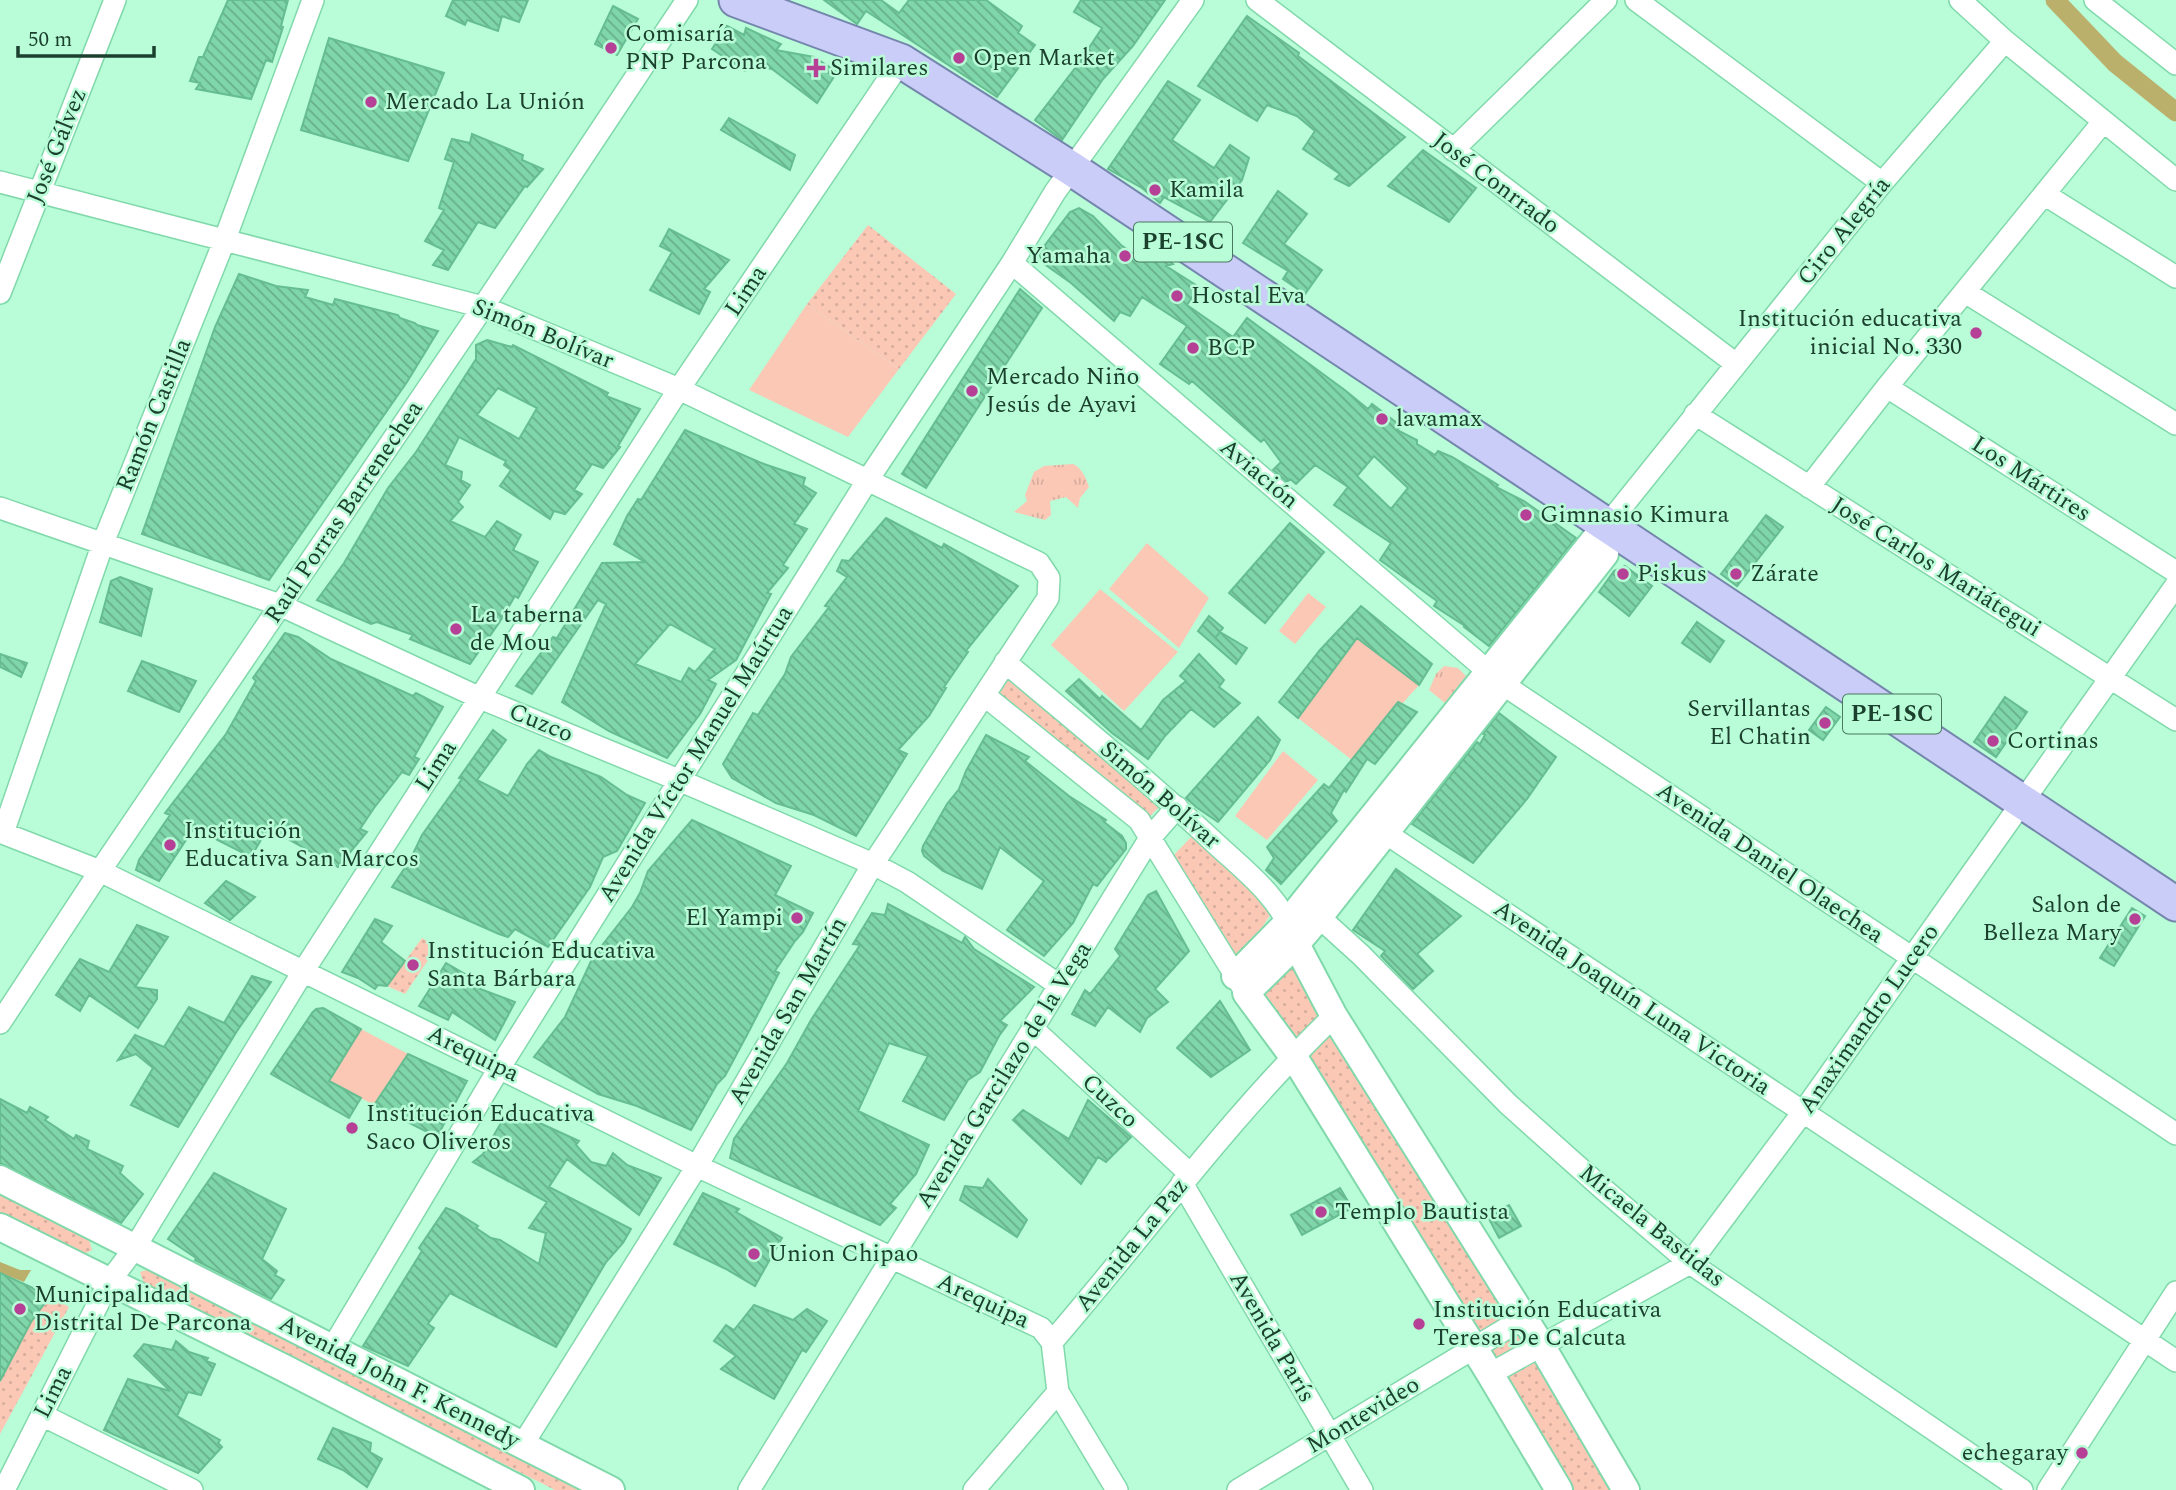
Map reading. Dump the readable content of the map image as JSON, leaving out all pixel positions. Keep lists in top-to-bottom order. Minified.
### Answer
{"streets":{"main road":["PE-1SC"],"street":["José Gálvez","José Conrrado","Ciro Alegría","Lima","Simón Bolívar","Ramón Castilla","Aviación","Los Mártires","Raúl Porras Barrenechea","José Carlos Mariátegui","Cuzco","Avenida Víctor Manuel Maúrtua","Avenida Daniel Olaechea","Avenida Joaquín Luna Victoria","Avenida San Martín","Anaximandro Lucero","Arequipa","Avenida Garcilazo de la Vega","Micaela Bastidas","Avenida La Paz","Avenida París","Avenida John F. Kennedy","Montevideo"]},"crossings":[["José Gálvez","Simón Bolívar"],["José Conrrado","Ciro Alegría"],["Ciro Alegría","PE-1SC"],["Ciro Alegría","José Carlos Mariátegui"],["PE-1SC","Lima"],["PE-1SC","Avenida Víctor Manuel Maúrtua"],["PE-1SC","Anaximandro Lucero"],["Lima","Simón Bolívar"],["Lima","Cuzco"],["Lima","Arequipa"],["Lima","Avenida John F. Kennedy"],["Simón Bolívar","Ramón Castilla"],["Simón Bolívar","Raúl Porras Barrenechea"],["Simón Bolívar","Avenida Víctor Manuel Maúrtua"],["Simón Bolívar","Avenida San Martín"],["Simón Bolívar","Avenida Garcilazo de la Vega"],["Ramón Castilla","Cuzco"],["Ramón Castilla","Arequipa"],["Aviación","Avenida Víctor Manuel Maúrtua"],["Aviación","Avenida Daniel Olaechea"],["Raúl Porras Barrenechea","Cuzco"],["Raúl Porras Barrenechea","Arequipa"],["José Carlos Mariátegui","Anaximandro Lucero"],["Cuzco","Avenida Víctor Manuel Maúrtua"],["Cuzco","Avenida San Martín"],["Cuzco","Avenida Garcilazo de la Vega"],["Cuzco","Avenida La Paz"],["Cuzco","Avenida París"],["Avenida Víctor Manuel Maúrtua","Arequipa"],["Avenida Víctor Manuel Maúrtua","Avenida John F. Kennedy"],["Avenida Daniel Olaechea","Anaximandro Lucero"],["Avenida Joaquín Luna Victoria","Anaximandro Lucero"],["Avenida San Martín","Arequipa"],["Avenida San Martín","Avenida John F. Kennedy"],["Anaximandro Lucero","Micaela Bastidas"],["Arequipa","Avenida Garcilazo de la Vega"],["Arequipa","Avenida La Paz"],["Avenida La Paz","Avenida París"],["Avenida París","Montevideo"]],"places":{"other":["Comisaría PNP Parcona","Open Market","Mercado La Unión","Kamila","Yamaha","Hostal Eva","Institución educativa inicial No. 330","BCP","Mercado Niño Jesús de Ayavi","lavamax","Gimnasio Kimura","Piskus","Zárate","La taberna de Mou","Servillantas El Chatin","Cortinas","Institución Educativa San Marcos","El Yampi","Salon de Belleza Mary","Institución Educativa Santa Bárbara","Institución Educativa Saco Oliveros","Templo Bautista","Union Chipao","Municipalidad Distrital De Parcona","Institución Educativa Teresa De Calcuta","echegaray"],"health":["Similares"]},"scale_bar":"50 m"}
